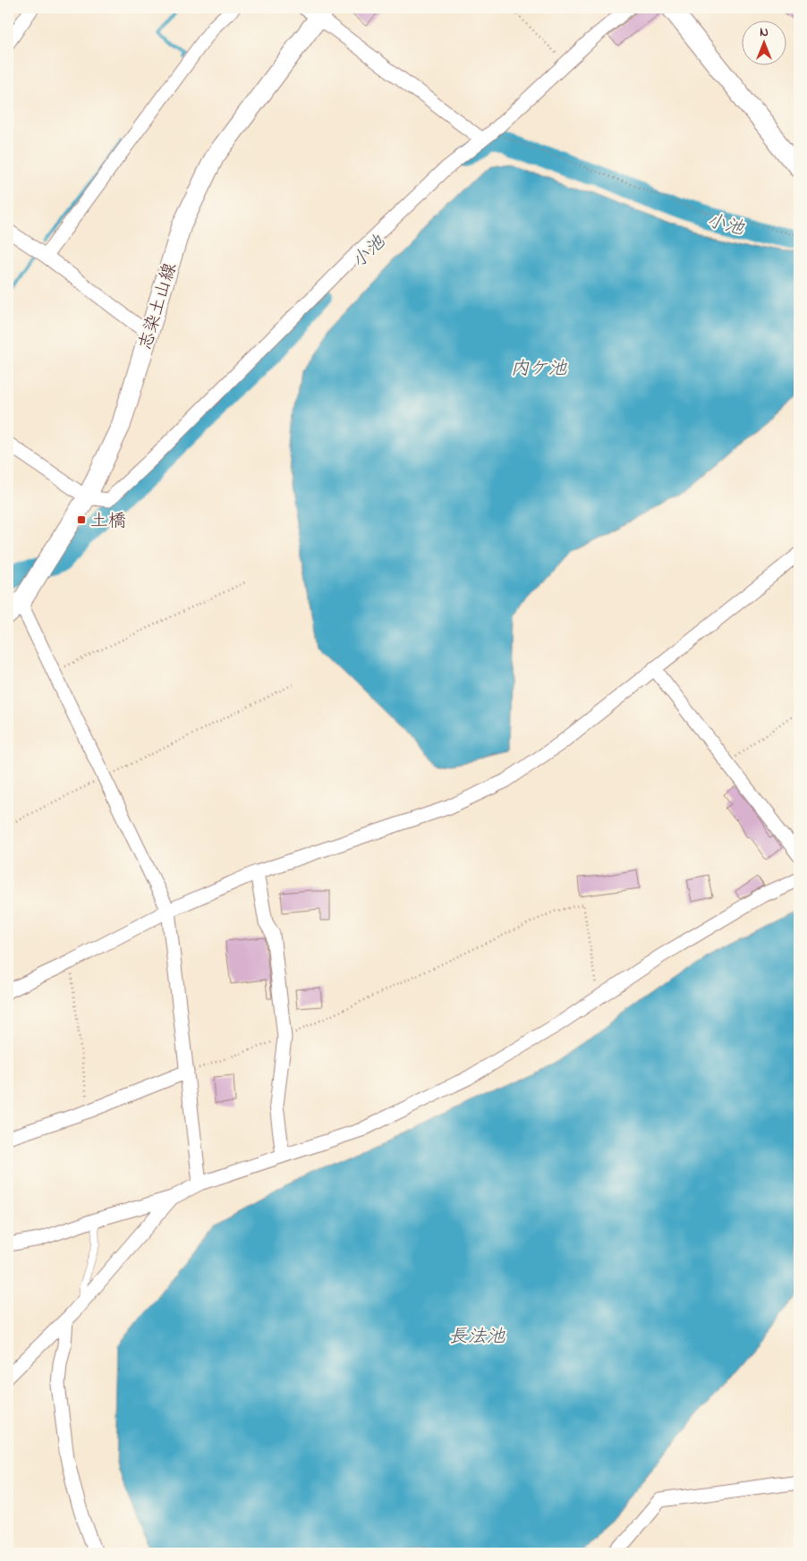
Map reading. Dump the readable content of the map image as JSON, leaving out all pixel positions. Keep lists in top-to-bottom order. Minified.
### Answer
{"streets":{"main road":["志染土山線"]},"water":["小池","内ケ池","長法池"],"places":{"transit":["土橋"]},"north":"top"}
